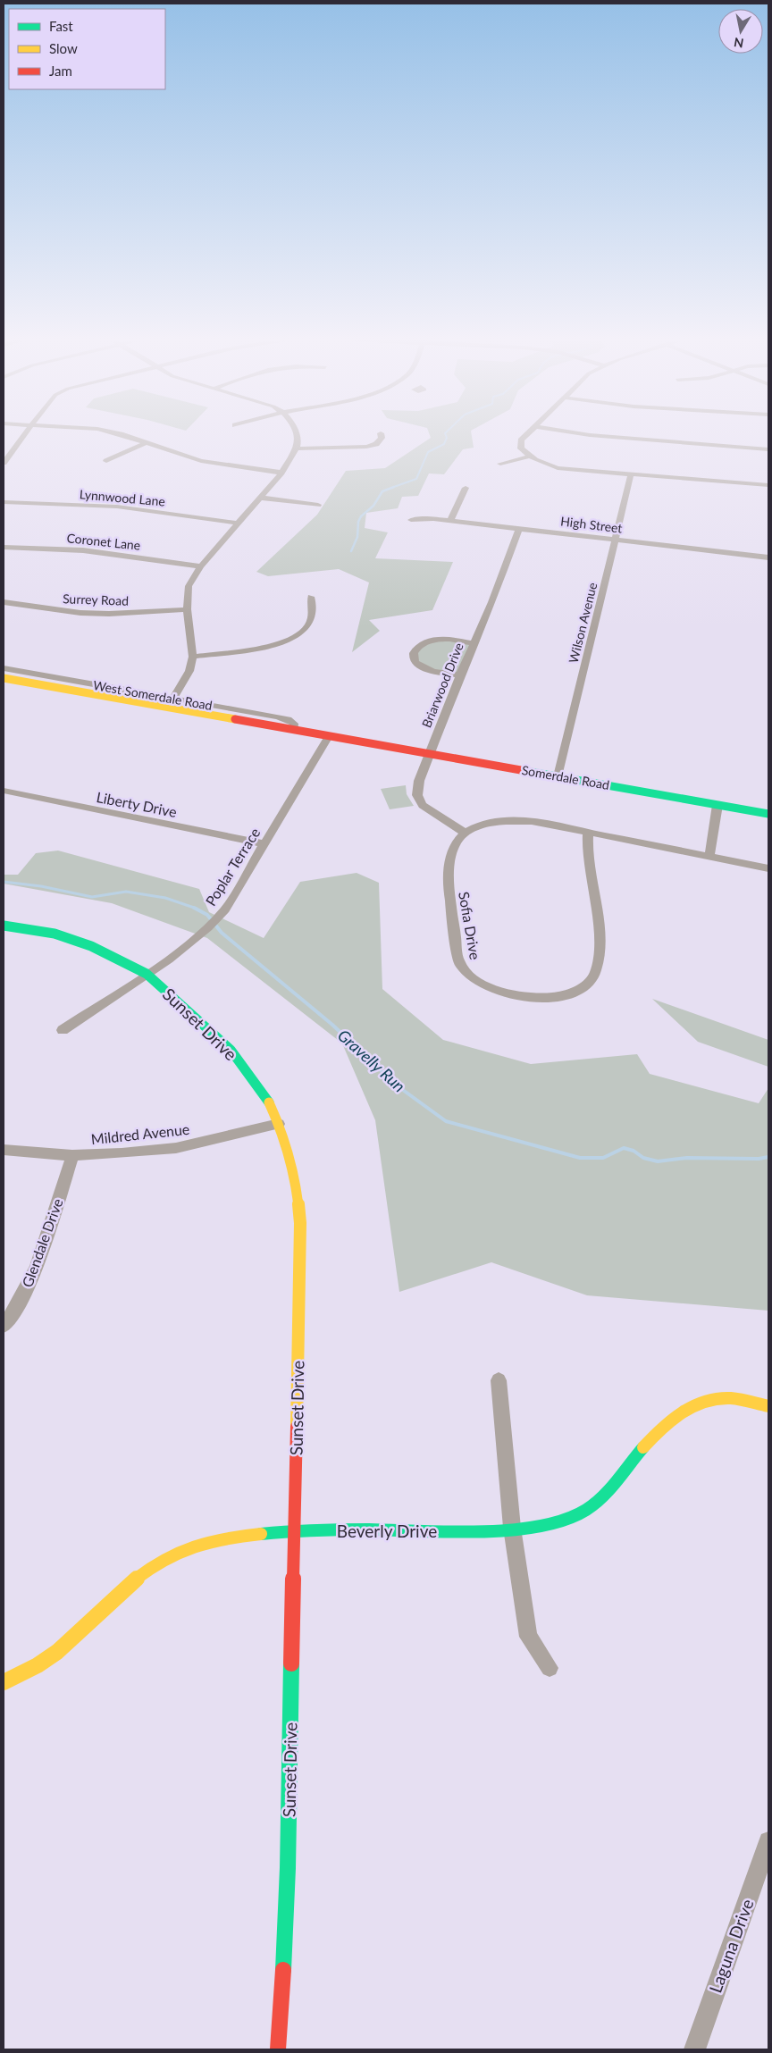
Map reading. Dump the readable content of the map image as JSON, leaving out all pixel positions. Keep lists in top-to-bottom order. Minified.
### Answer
{"streets":{"street":["Lynnwood Lane","High Street","Coronet Lane","Surrey Road","Wilson Avenue","Briarwood Drive","West Somerdale Road","Somerdale Road","Liberty Drive","Poplar Terrace","Sofia Drive","Sunset Drive","Mildred Avenue","Glendale Drive","Beverly Drive","Laguna Drive"]},"crossings":[["High Street","Wilson Avenue"],["High Street","Briarwood Drive"],["Wilson Avenue","Somerdale Road"],["Briarwood Drive","Somerdale Road"],["Briarwood Drive","Sofia Drive"],["West Somerdale Road","Somerdale Road"],["West Somerdale Road","Poplar Terrace"],["Liberty Drive","Poplar Terrace"],["Poplar Terrace","Sunset Drive"],["Sunset Drive","Mildred Avenue"],["Sunset Drive","Beverly Drive"],["Mildred Avenue","Glendale Drive"]],"water":["Gravelly Run"],"legend":["Fast","Slow","Jam"],"north":"bottom"}
